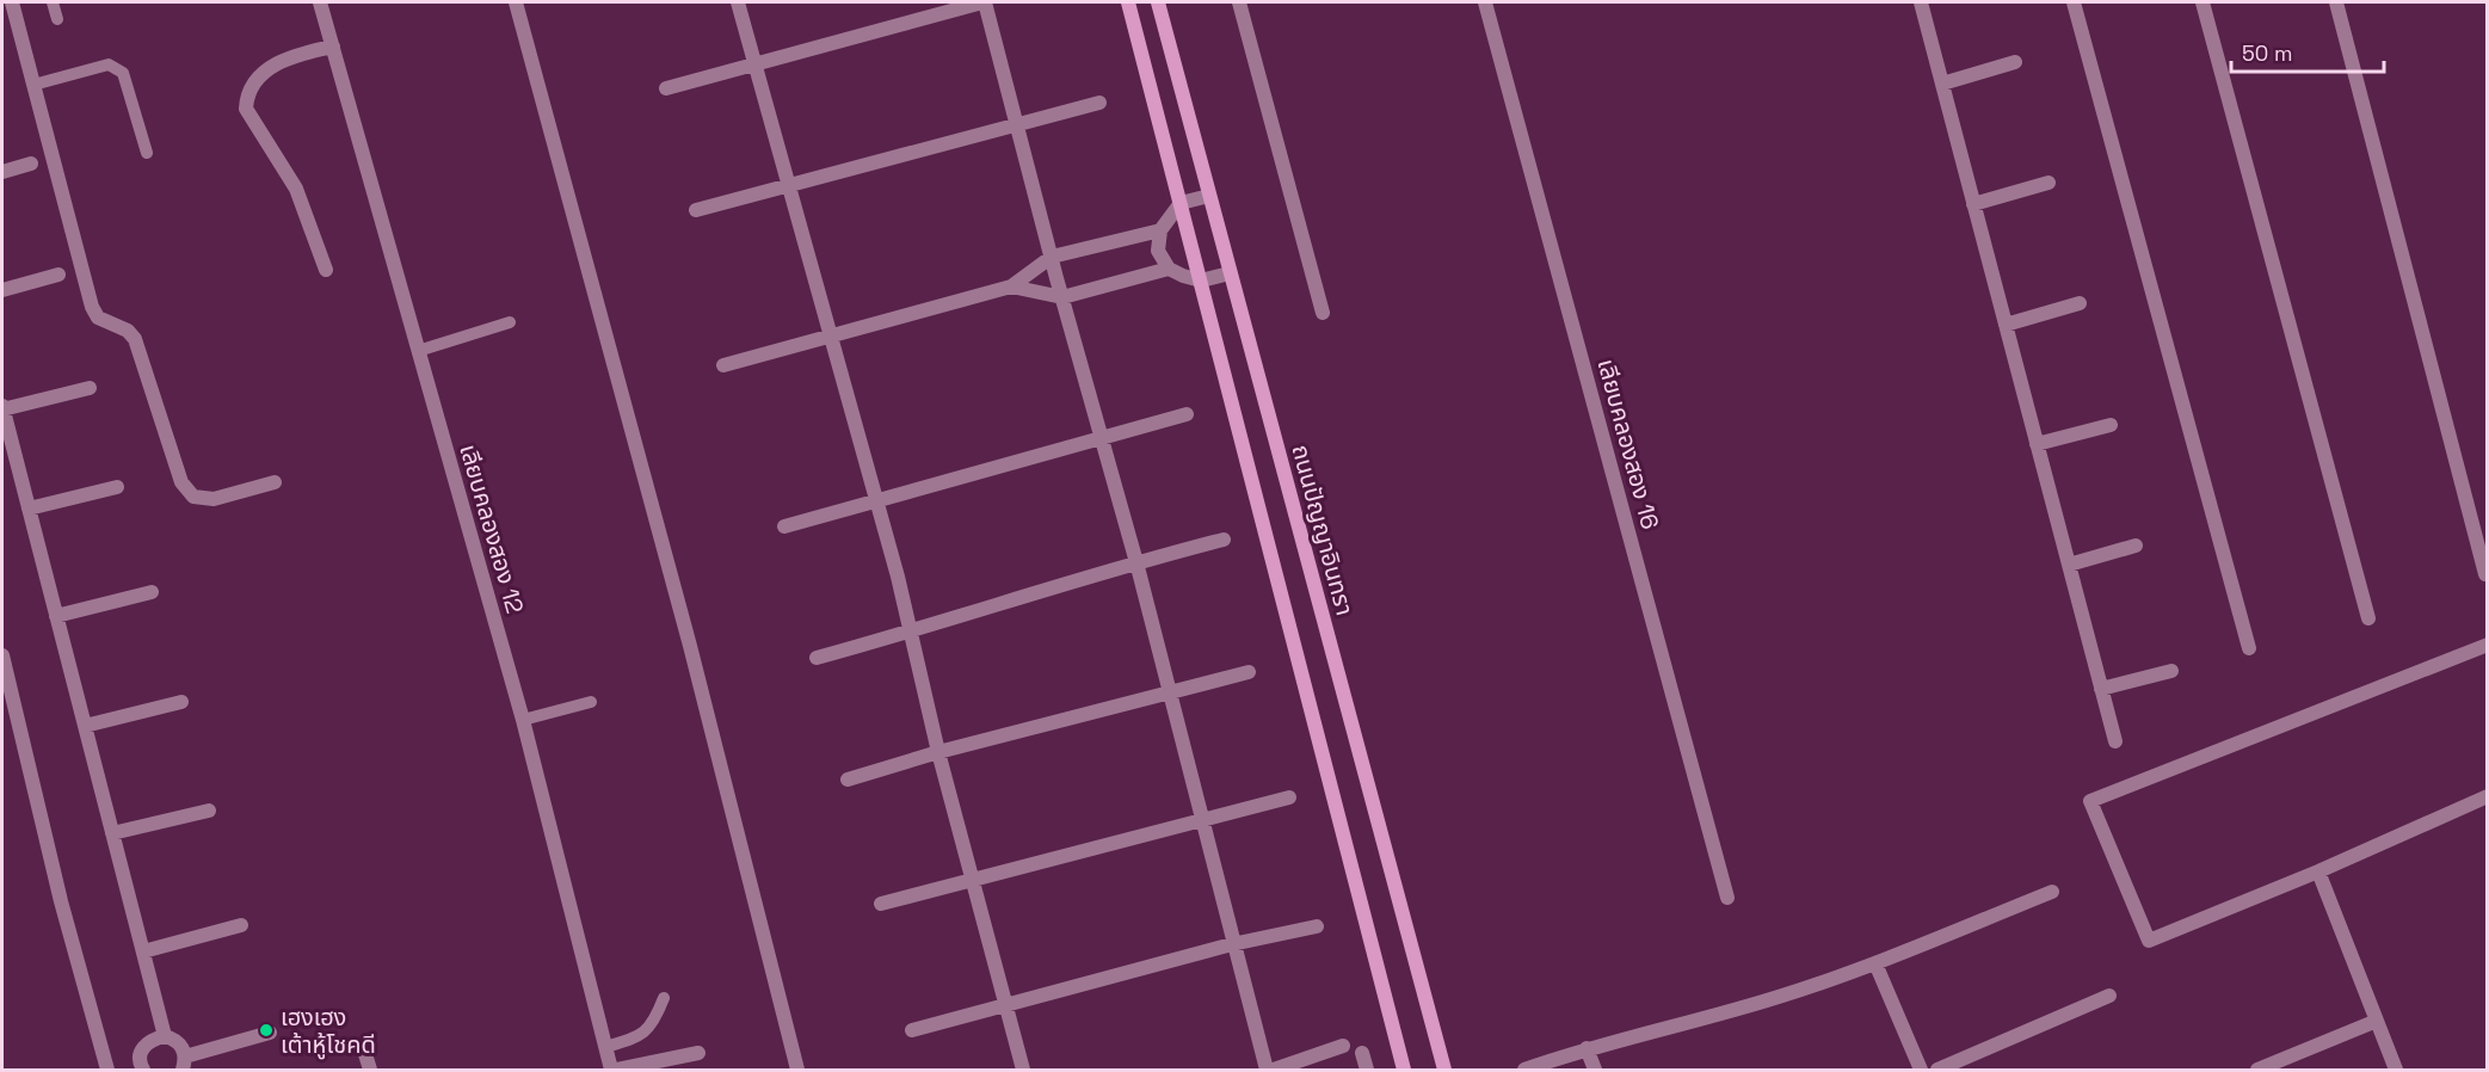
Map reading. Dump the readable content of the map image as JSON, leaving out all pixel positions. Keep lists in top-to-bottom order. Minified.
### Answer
{"streets":{"street":["เลียบคลองสอง 16","เลียบคลองสอง 12","ถนนปัญญาอินทรา"]},"places":["เฮงเฮง เต้าหู้โชคดี"],"scale_bar":"50 m"}
